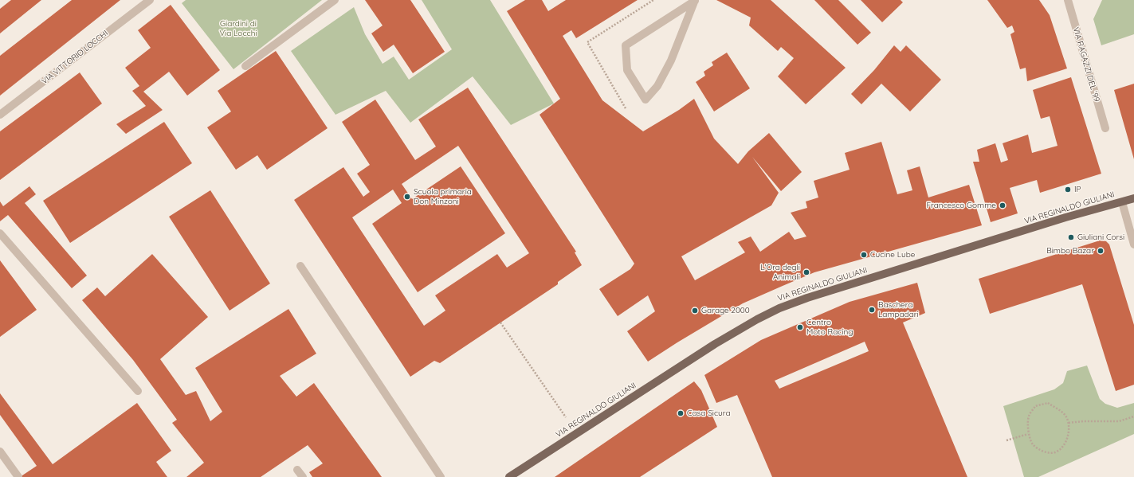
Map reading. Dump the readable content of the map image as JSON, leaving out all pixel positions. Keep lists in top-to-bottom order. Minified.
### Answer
{"streets":{"main road":["VIA REGINALDO GIULIANI"],"street":["VIA VITTORIO LOCCHI","VIA RAGAZZI DEL '99"]},"parks":["Giardini di Via Locchi"],"places":["IP","Scuola primaria Don Minzoni","Francesco Gomme","Giuliani Corsi","Bimbo Bazar","Cucine Lube","L'Ora degli Animali","Baschera Lampadari","Garage 2000","Centro Moto Racing","Casa Sicura"]}
